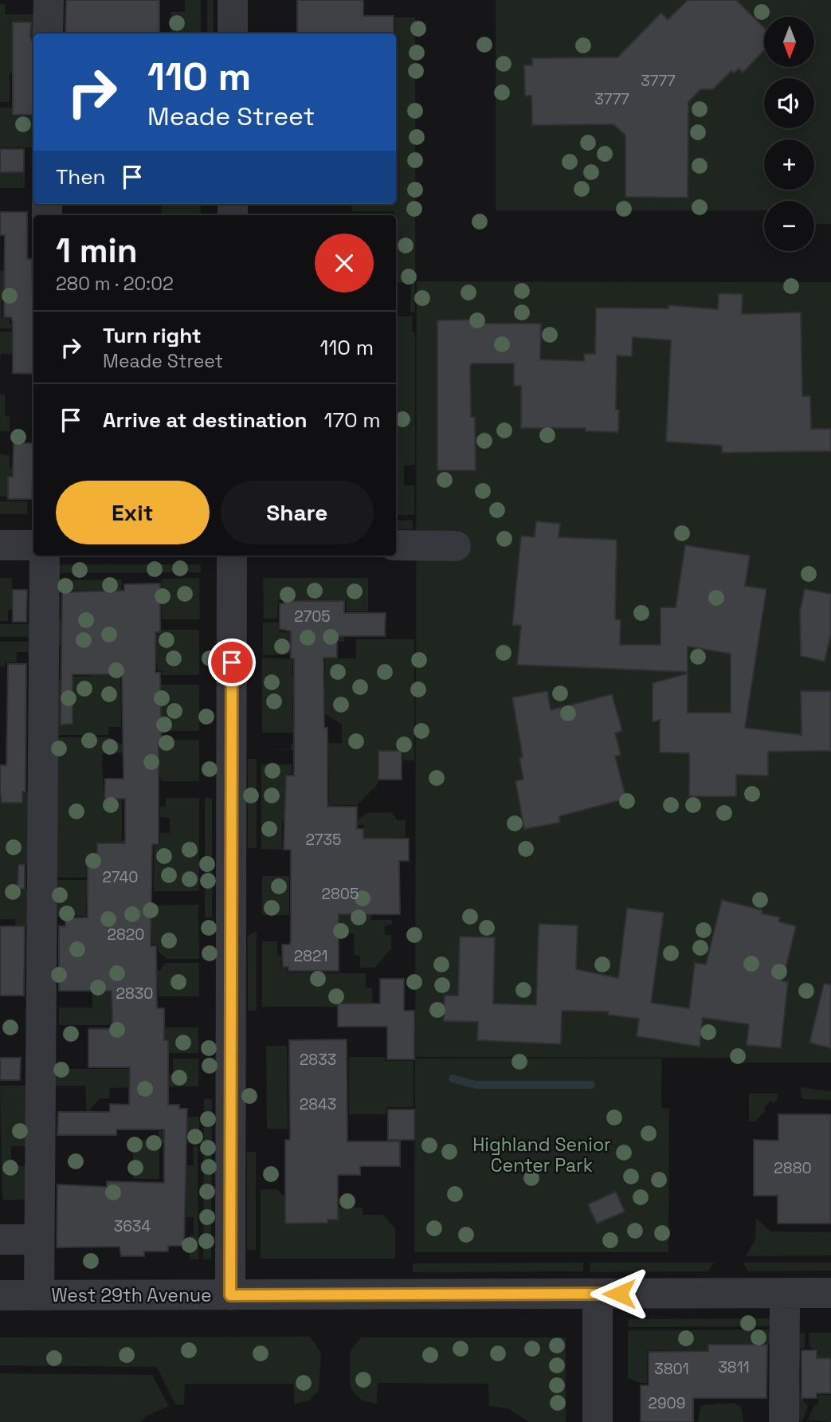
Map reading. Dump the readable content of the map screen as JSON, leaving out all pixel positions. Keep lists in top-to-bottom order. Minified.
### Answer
{"streets":{"street":["West 29th Avenue"]},"parks":["Highland Senior Center Park"],"house_numbers":["3777","3777","2705","2735","2740","2805","2820","2821","2830","2833","2843","2880","3634","3811","3801","2909"],"north":"bottom","page":{"map_buttons":["+","−"],"turn":["110 m","Meade Street"],"then":"Then","heading":["1 min","280 m · 20:02"],"list":[{"name":"Turn right","note":"Meade Street","value":"110 m"},{"name":"Arrive at destination","value":"170 m"}],"buttons":["Exit","Share"]}}
